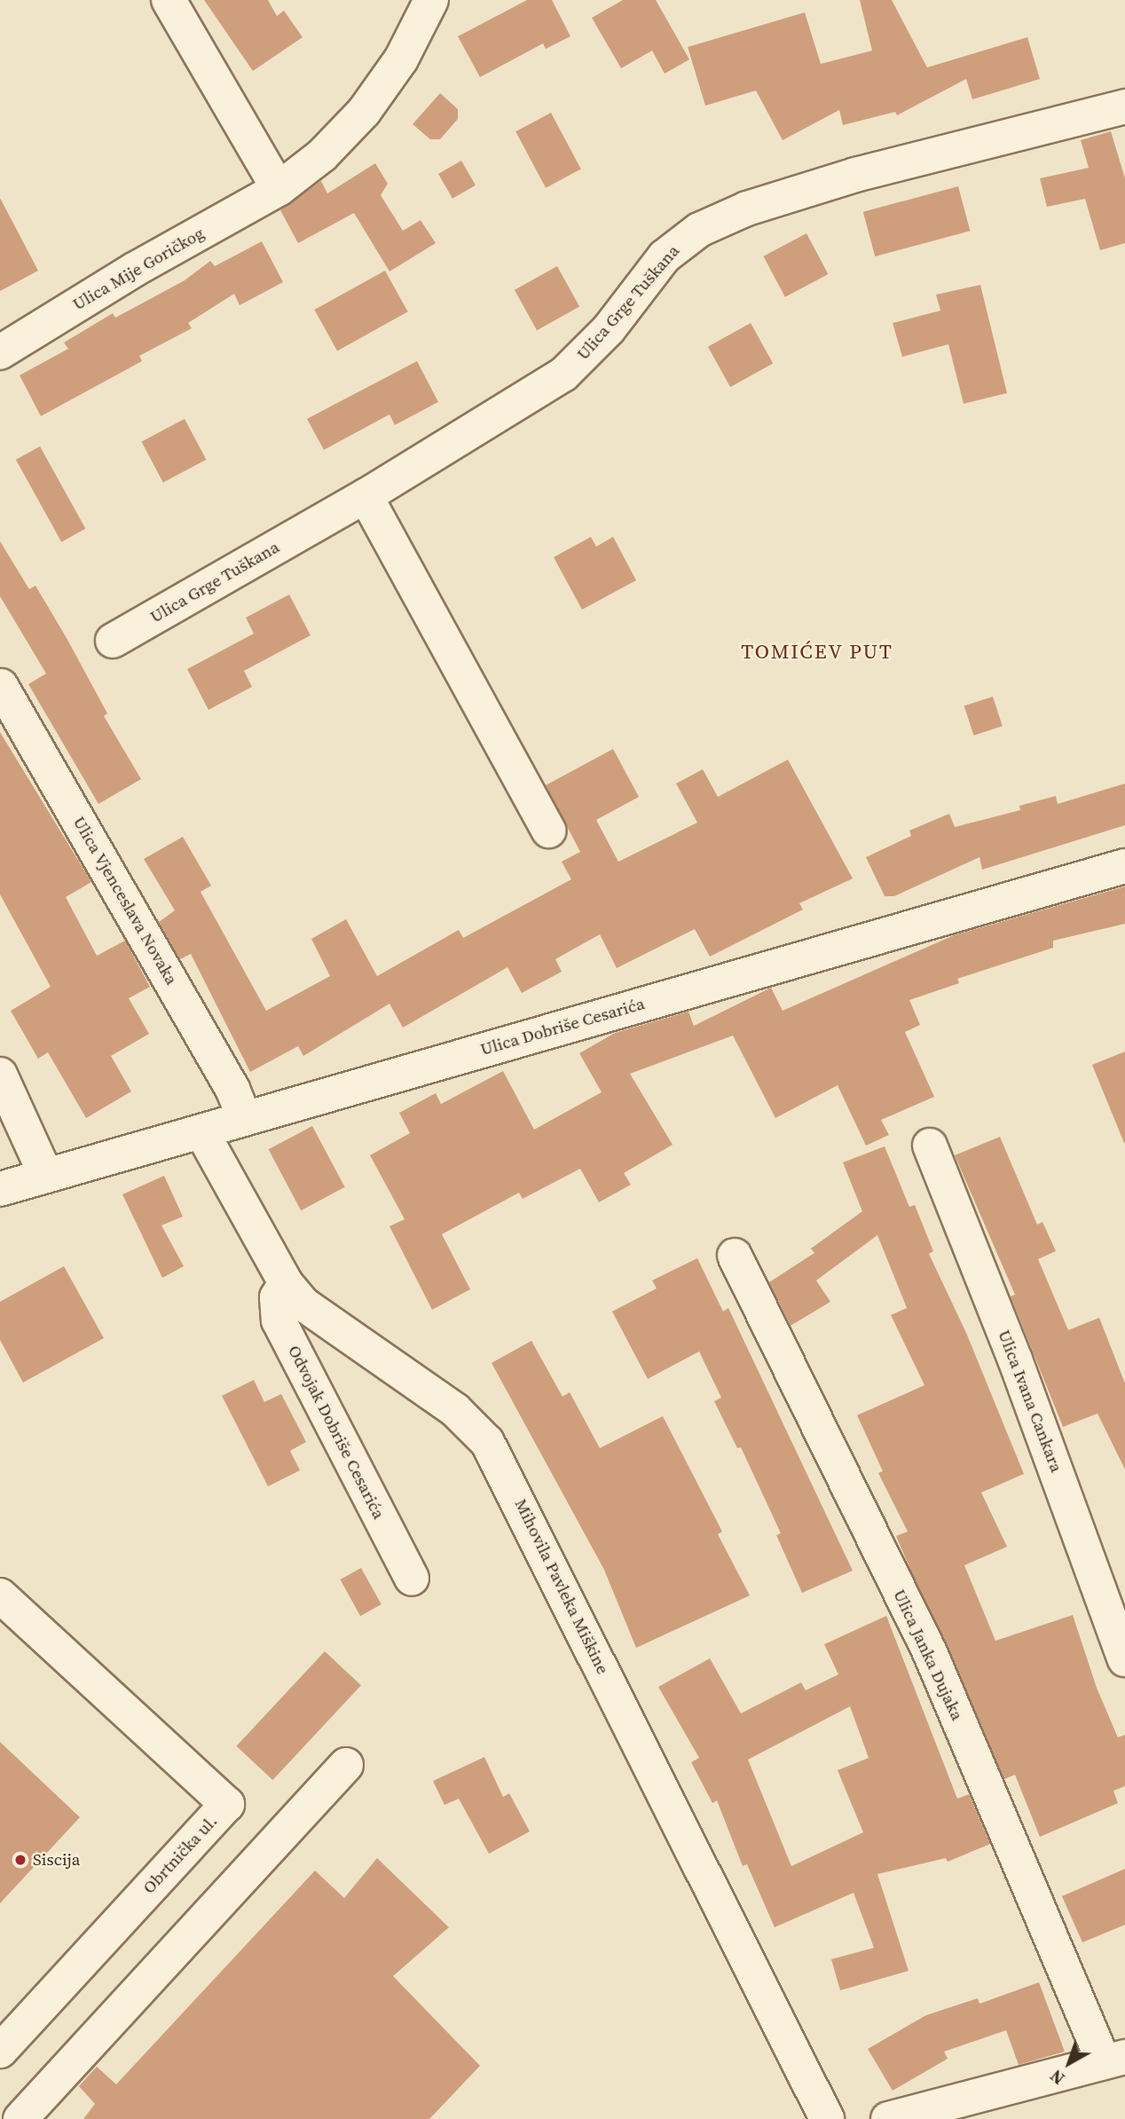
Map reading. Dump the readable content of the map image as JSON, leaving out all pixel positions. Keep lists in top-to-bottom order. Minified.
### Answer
{"streets":{"street":["Ulica Mije Goričkog","Ulica Grge Tuškana","Ulica Vjenceslava Novaka","Ulica Dobriše Cesarića","Ulica Ivana Cankara","Odvojak Dobriše Cesarića","Mihovila Pavleka Miškine","Ulica Janka Dujaka","Obrtnička ul."]},"crossings":[["Ulica Vjenceslava Novaka","Ulica Dobriše Cesarića"],["Ulica Dobriše Cesarića","Mihovila Pavleka Miškine"],["Odvojak Dobriše Cesarića","Mihovila Pavleka Miškine"]],"districts":["TOMIĆEV PUT"],"places":["Siscija"],"north":"bottom left"}
